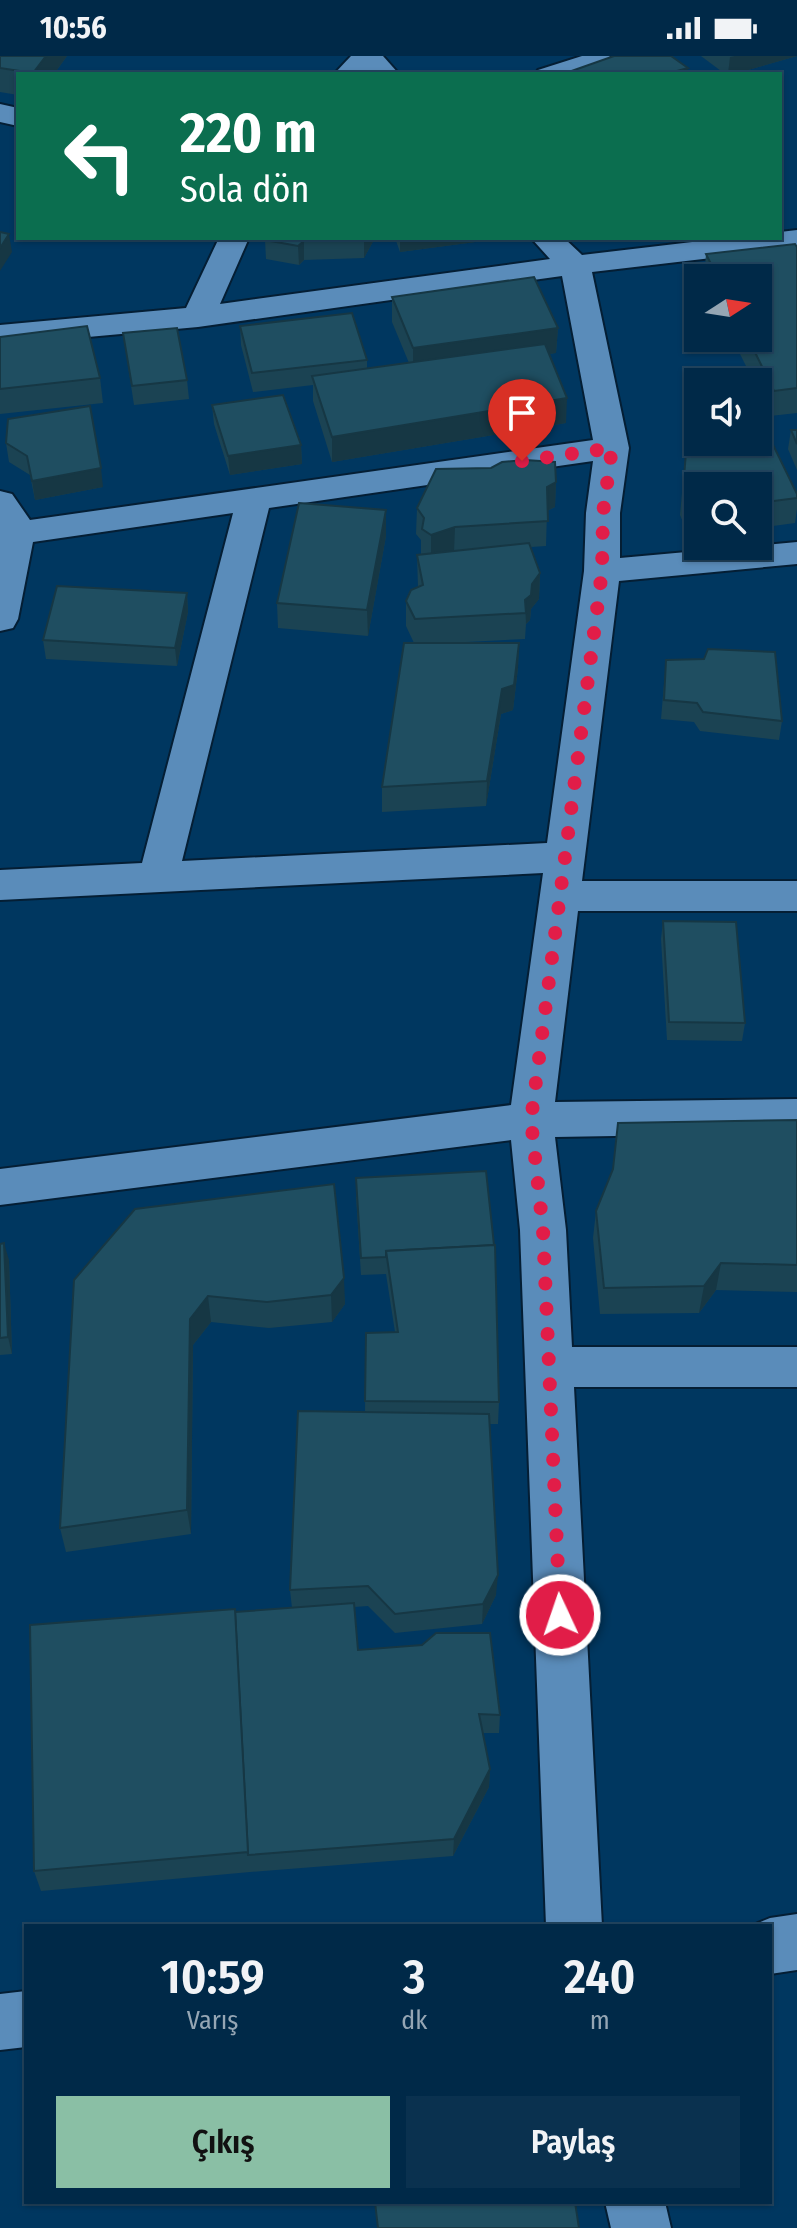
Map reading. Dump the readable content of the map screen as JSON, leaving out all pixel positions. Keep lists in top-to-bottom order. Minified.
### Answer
{"north":"right","page":{"status":"10:56","turn":["220 m","Sola dön"],"eta":["10:59","Varış","3","dk","240","m"],"buttons":["Çıkış","Paylaş"]}}
